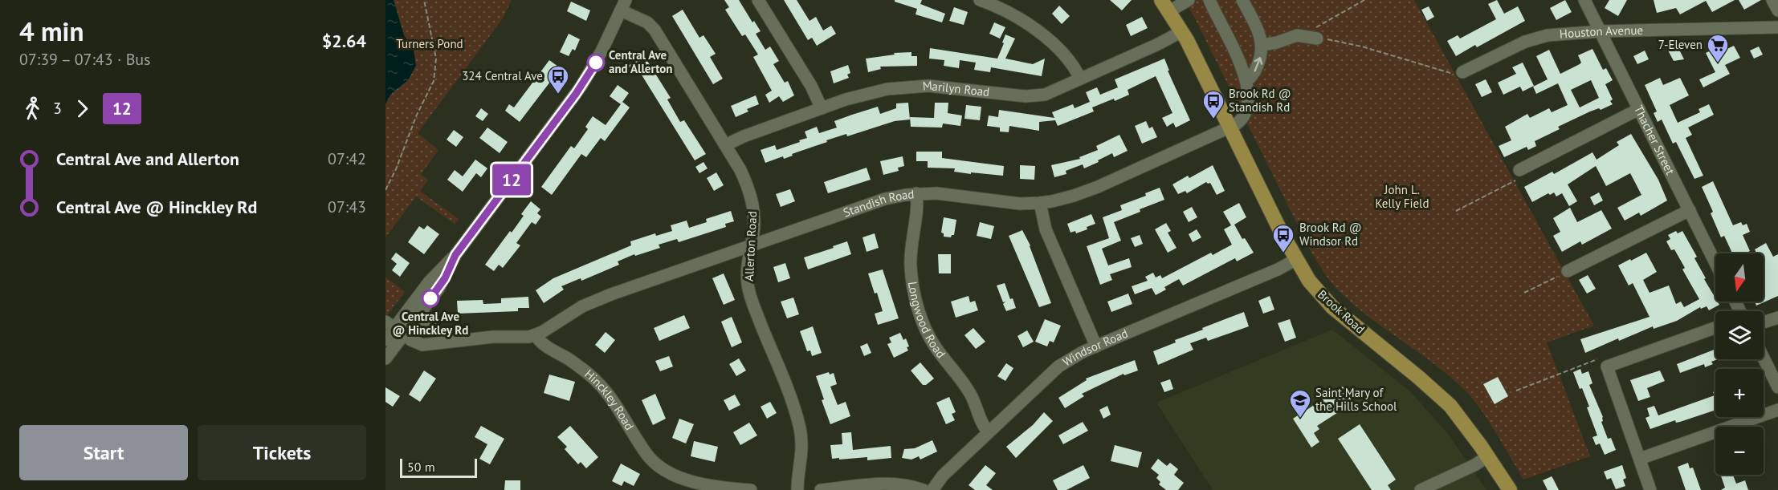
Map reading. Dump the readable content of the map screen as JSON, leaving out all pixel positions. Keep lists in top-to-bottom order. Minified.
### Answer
{"streets":{"main road":["Brook Road"],"street":["Houston Avenue","Marilyn Road","Thacher Street","Standish Road","Allerton Road","Longwood Road","Windsor Road","Hinckley Road"]},"crossings":[["Houston Avenue","Thacher Street"],["Marilyn Road","Allerton Road"],["Marilyn Road","Brook Road"],["Standish Road","Allerton Road"],["Standish Road","Brook Road"],["Standish Road","Longwood Road"],["Standish Road","Hinckley Road"],["Brook Road","Windsor Road"],["Longwood Road","Windsor Road"]],"parks":["Turners Pond","John L. Kelly Field"],"places":{"other":["Central Ave and Allerton","Central Ave @ Hinckley Rd"],"supermarket":["7-Eleven"],"bus stop":["324 Central Ave","Brook Rd @ Standish Rd","Brook Rd @ Windsor Rd"],"school or university":["Saint Mary of the Hills School"]},"lines":["bus line 12"],"scale_bar":"50 m","north":"bottom","page":{"heading":["4 min","07:39 – 07:43 · Bus","$2.64"],"on_map":"12","legs":["3","12"],"list":[{"name":"Central Ave and Allerton","value":"07:42"},{"name":"Central Ave @ Hinckley Rd","value":"07:43"}],"map_buttons":["+","−"],"buttons":["Start","Tickets"],"scale":"50 m"}}
